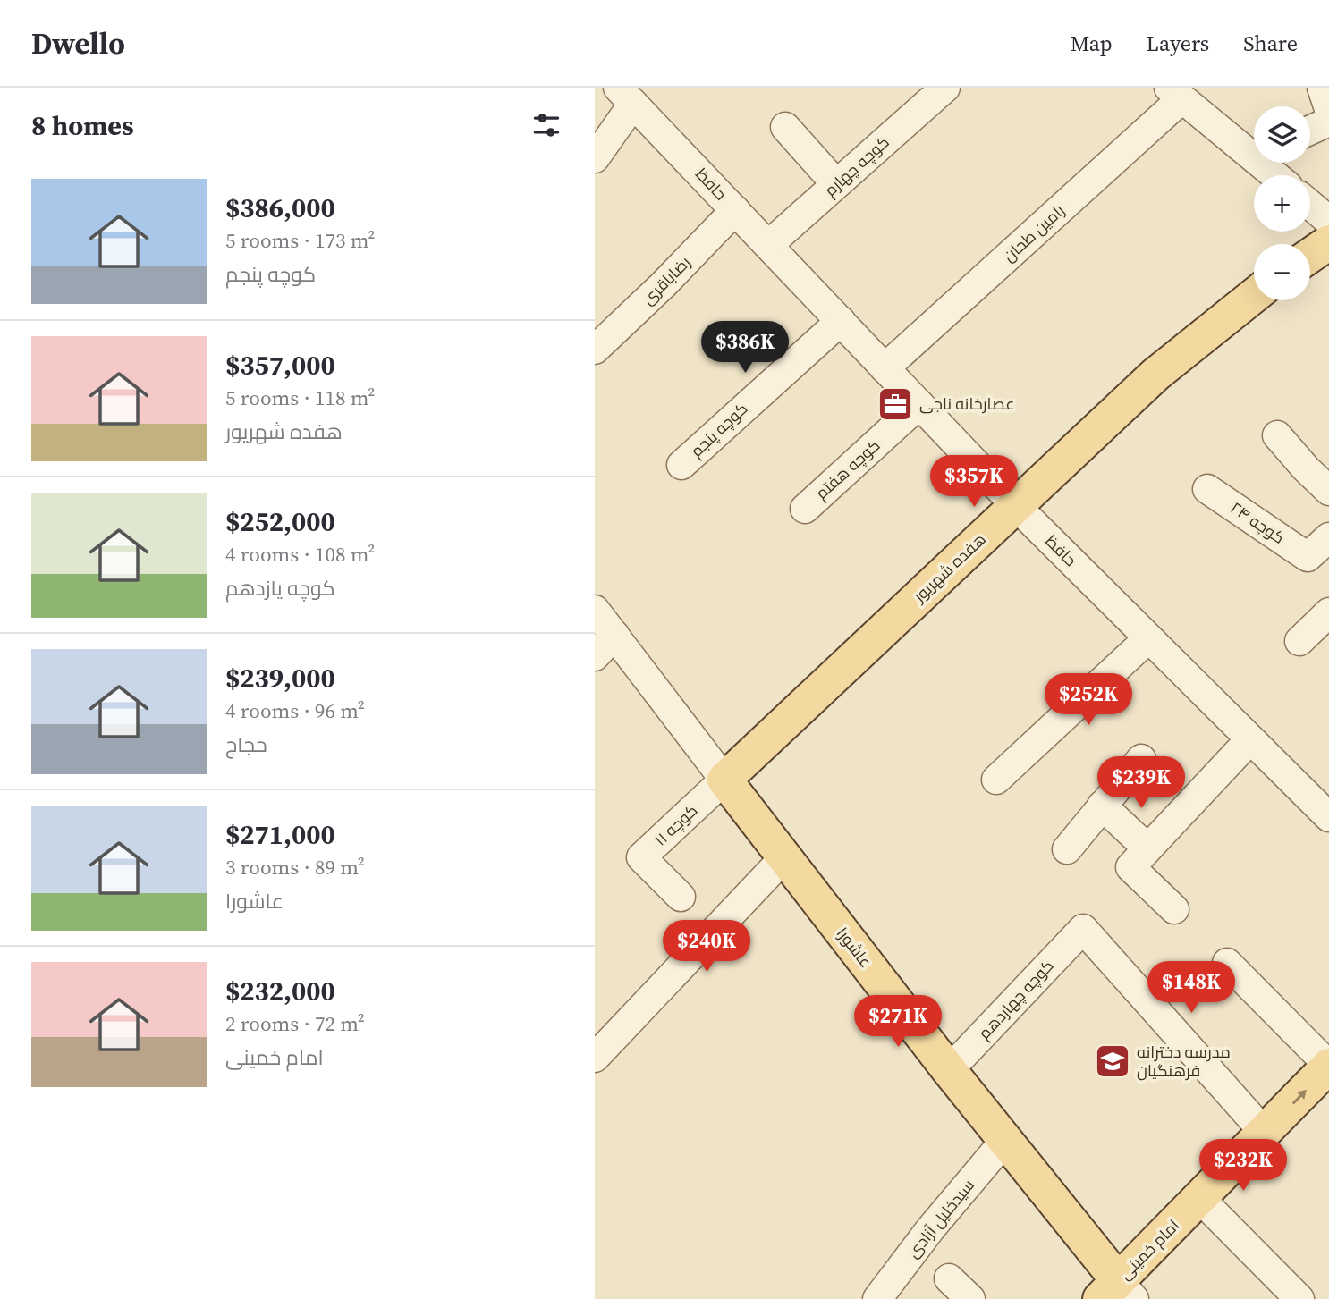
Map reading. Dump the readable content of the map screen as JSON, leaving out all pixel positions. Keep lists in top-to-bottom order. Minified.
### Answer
{"streets":{"main road":["هفده شهریور","عاشورا","امام خمینی"],"street":["کوچه چهارم","حافظ","رامین طحان","رضاباقری","کوچه پنجم","کوچه هفتم","کوچه ۲۴","کوچه ۱۱","کوچه چهاردهم","سیدخلیل آزادی"]},"crossings":[["کوچه چهارم","حافظ"],["حافظ","رامین طحان"],["حافظ","رضاباقری"],["حافظ","کوچه پنجم"],["حافظ","کوچه هفتم"],["حافظ","هفده شهریور"],["هفده شهریور","کوچه ۱۱"],["هفده شهریور","عاشورا"],["کوچه ۱۱","عاشورا"],["عاشورا","کوچه چهاردهم"],["عاشورا","سیدخلیل آزادی"],["عاشورا","امام خمینی"],["کوچه چهاردهم","امام خمینی"]],"places":{"office":["عصارخانه ناجی"],"school or university":["مدرسه دخترانه فرهنگیان"]},"page":{"header":"Dwello","nav":["Map","Layers","Share"],"heading":"8 homes","map_buttons":["+","−"],"list":[{"name":"$386,000","note":"5 rooms · 173 m² · کوچه پنجم"},{"name":"$357,000","note":"5 rooms · 118 m² · هفده شهریور"},{"name":"$252,000","note":"4 rooms · 108 m² · کوچه یازدهم"},{"name":"$239,000","note":"4 rooms · 96 m² · حجاج"},{"name":"$271,000","note":"3 rooms · 89 m² · عاشورا"},{"name":"$232,000","note":"2 rooms · 72 m² · امام خمینی"}],"price":["$386K","$357K","$252K","$239K","$240K","$148K","$271K","$232K"]}}
